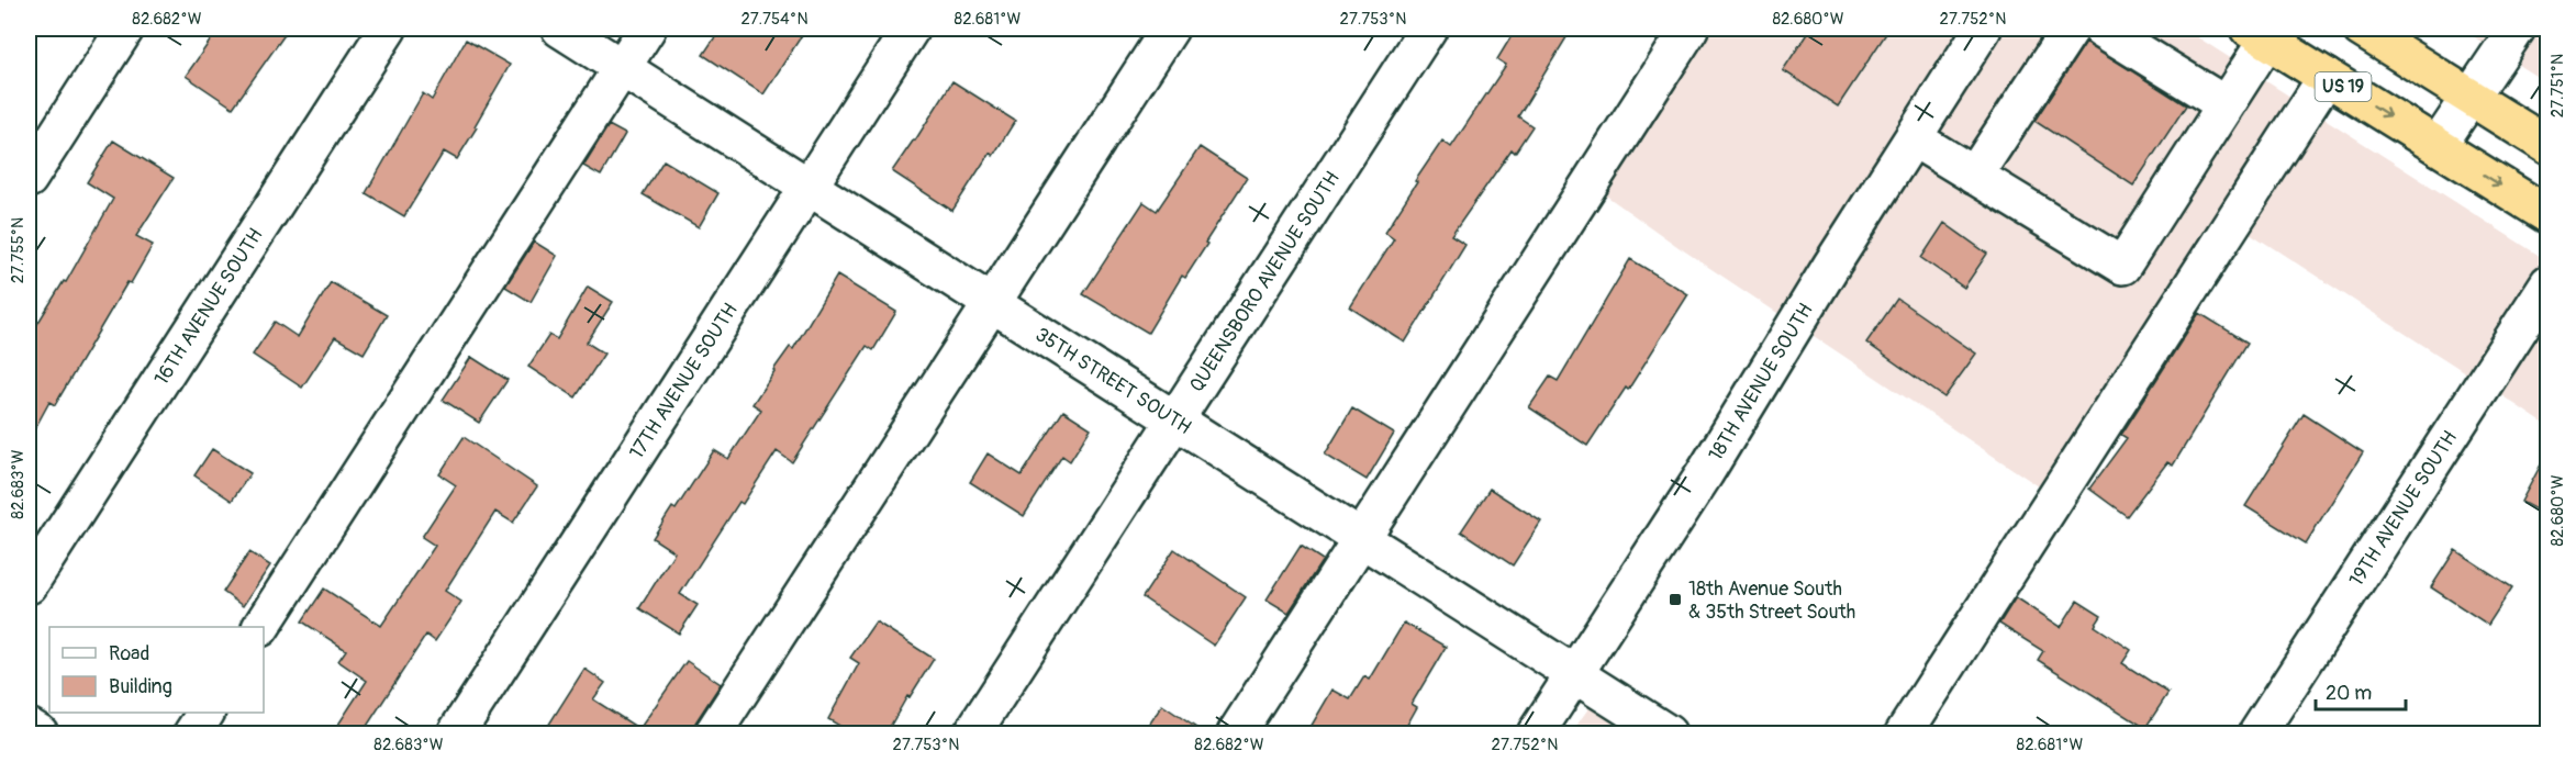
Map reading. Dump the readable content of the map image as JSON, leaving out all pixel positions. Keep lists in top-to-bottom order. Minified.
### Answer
{"streets":{"highway":["US 19"],"street":["QUEENSBORO AVENUE SOUTH","16TH AVENUE SOUTH","17TH AVENUE SOUTH","35TH STREET SOUTH","18TH AVENUE SOUTH","19TH AVENUE SOUTH"]},"crossings":[["QUEENSBORO AVENUE SOUTH","35TH STREET SOUTH"],["17TH AVENUE SOUTH","35TH STREET SOUTH"],["35TH STREET SOUTH","18TH AVENUE SOUTH"]],"places":{"transit":["18th Avenue South & 35th Street South"]},"legend":["Road","Building"],"scale_bar":"20 m","coordinates":["82.682°W","27.754°N","82.681°W","27.753°N","82.680°W","27.752°N","27.751°N","27.755°N","82.683°W"]}
